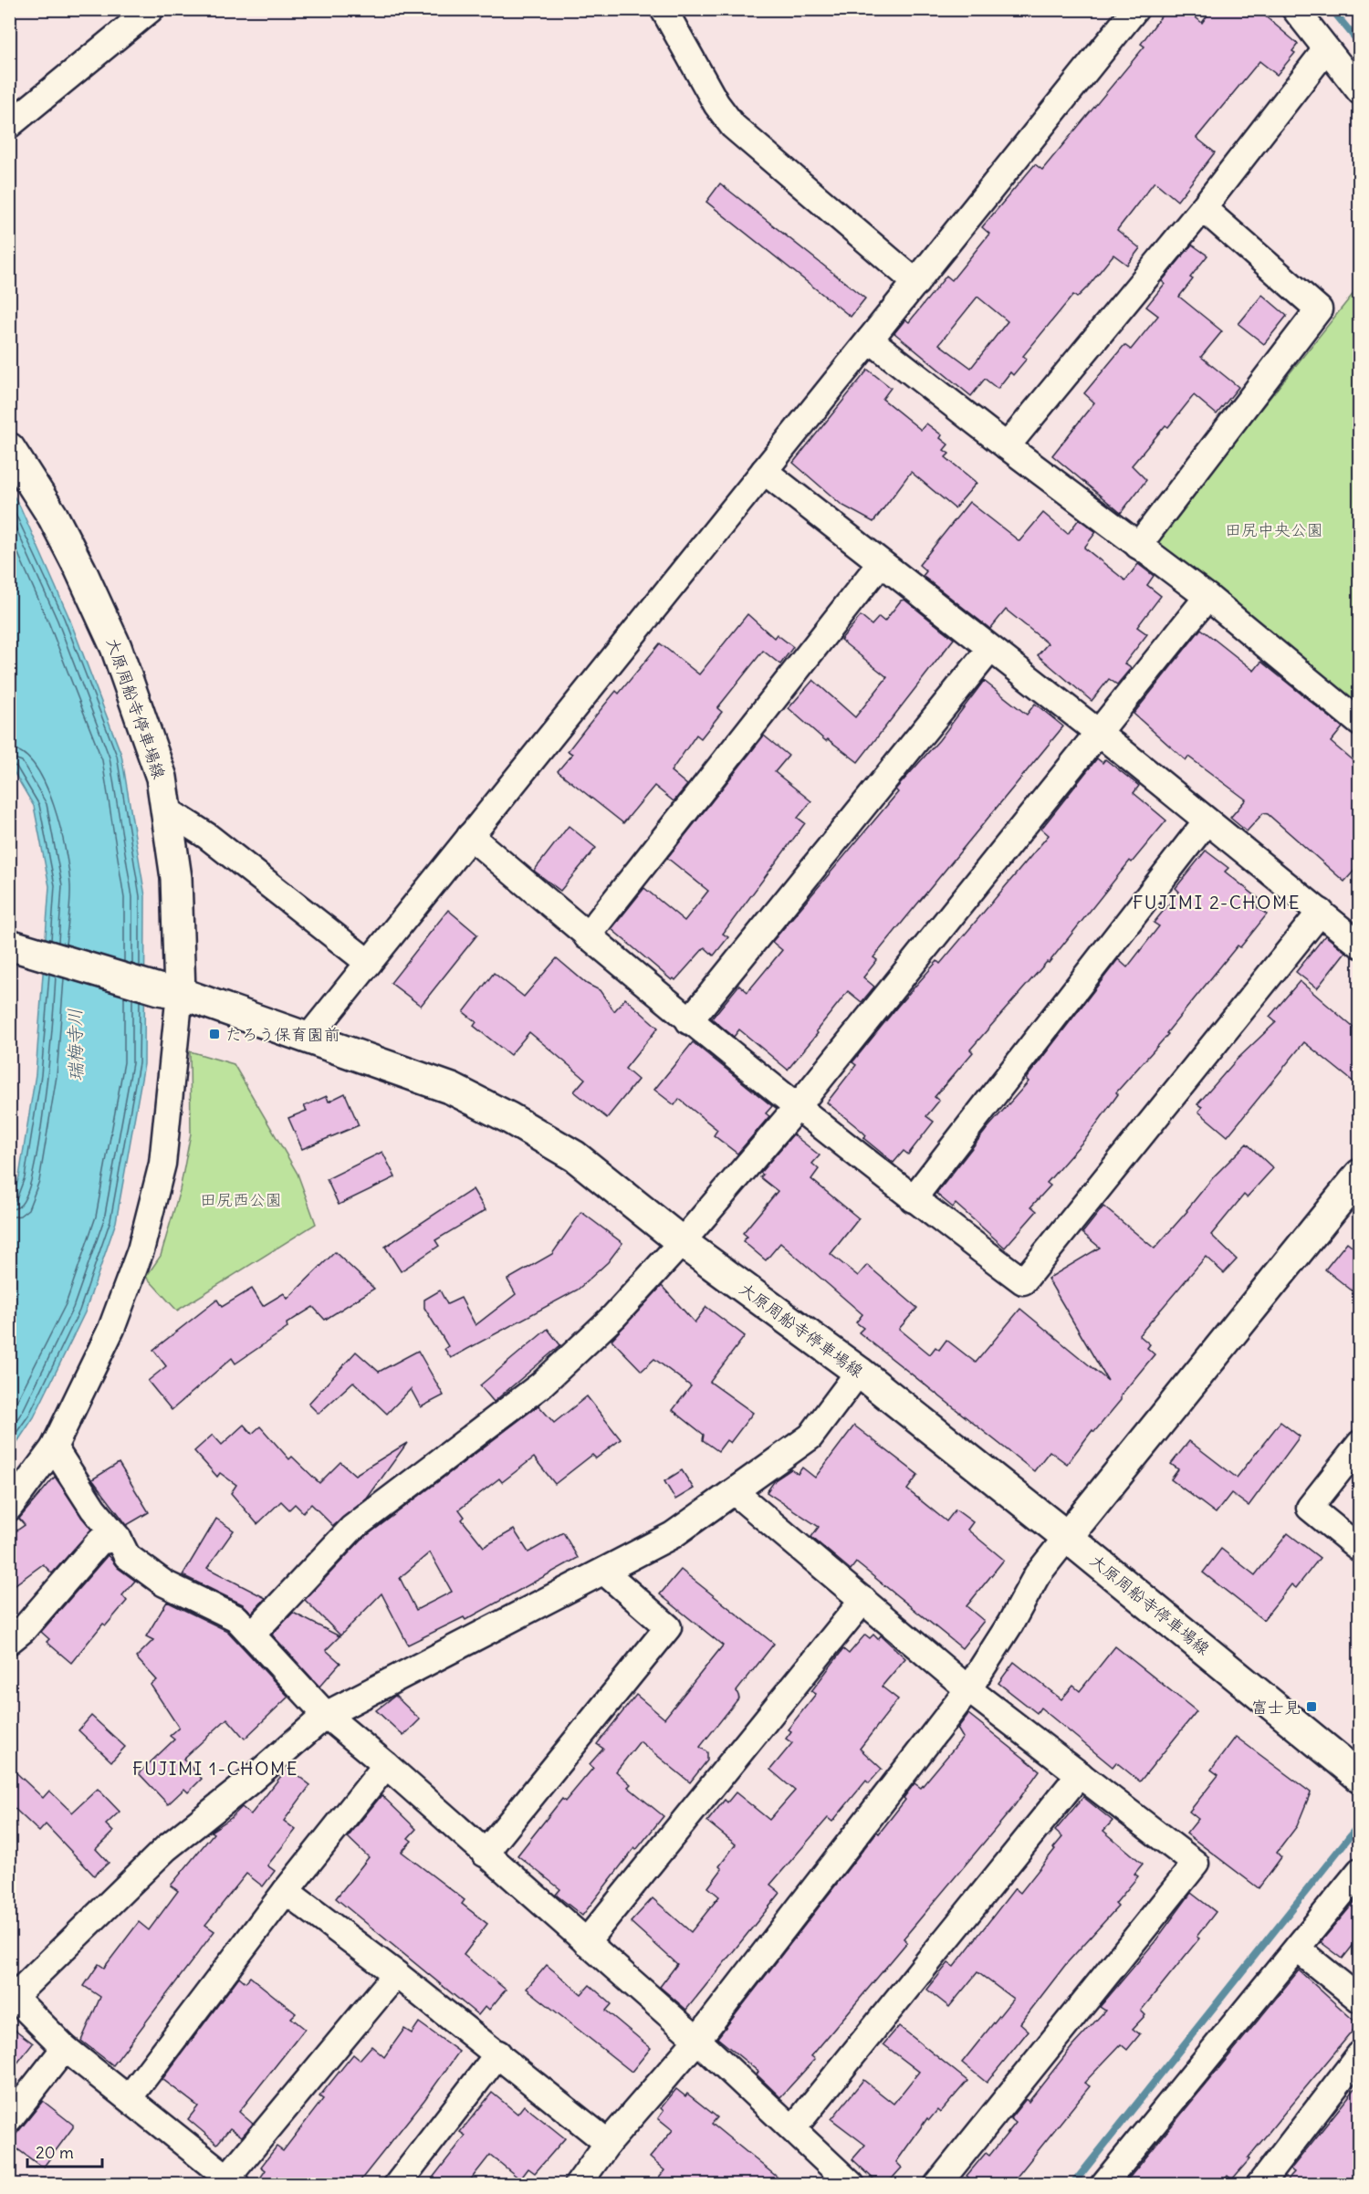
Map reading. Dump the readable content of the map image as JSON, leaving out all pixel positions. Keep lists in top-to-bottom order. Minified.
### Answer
{"streets":{"main road":["大原周船寺停車場線"]},"districts":["FUJIMI 2-CHOME","FUJIMI 1-CHOME"],"water":["瑞梅寺川"],"parks":["田尻中央公園","田尻西公園"],"places":{"transit":["たろう保育園前","富士見"]},"scale_bar":"20 m"}
